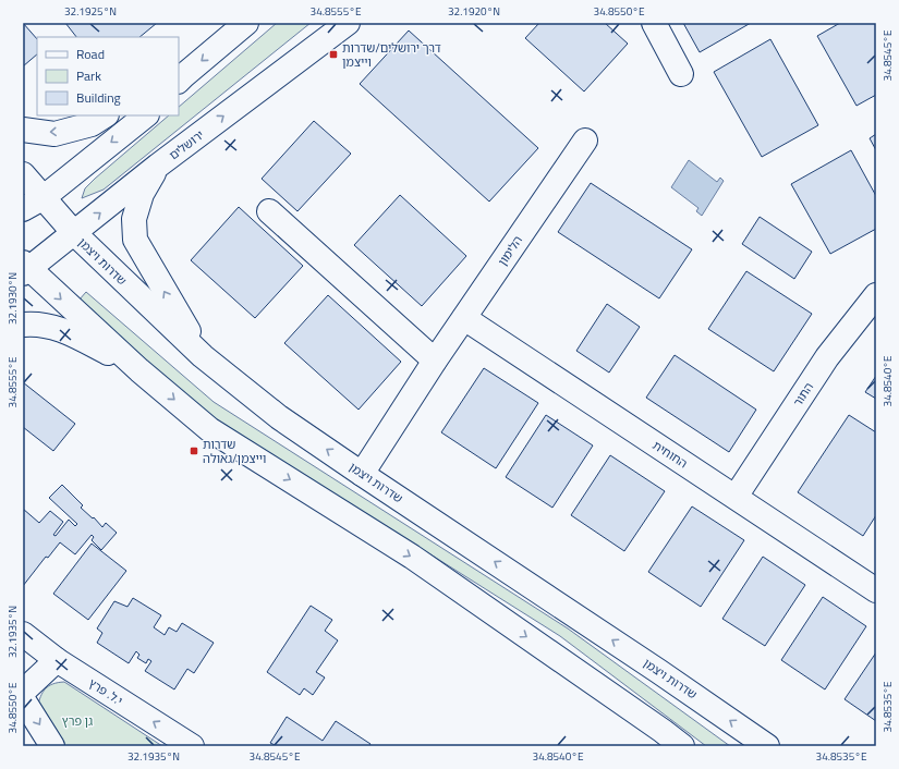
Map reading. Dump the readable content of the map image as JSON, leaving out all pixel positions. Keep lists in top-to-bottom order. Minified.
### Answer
{"streets":{"street":["ירושלים","הלימון","שדרות ויצמן","התור","החוחית","י.ל. פרץ"]},"crossings":[["ירושלים","שדרות ויצמן"],["הלימון","שדרות ויצמן"],["הלימון","החוחית"],["התור","החוחית"]],"one_way":["י.ל. פרץ"],"parks":["גן פרץ"],"places":{"transit":["דרך ירושלים/שדרות וייצמן","שדרות וייצמן/גאולה"]},"legend":["Road","Park","Building"],"coordinates":["32.1925°N","34.8555°E","32.1920°N","34.8550°E","34.8545°E","32.1930°N","34.8540°E","32.1935°N","34.8535°E"]}
